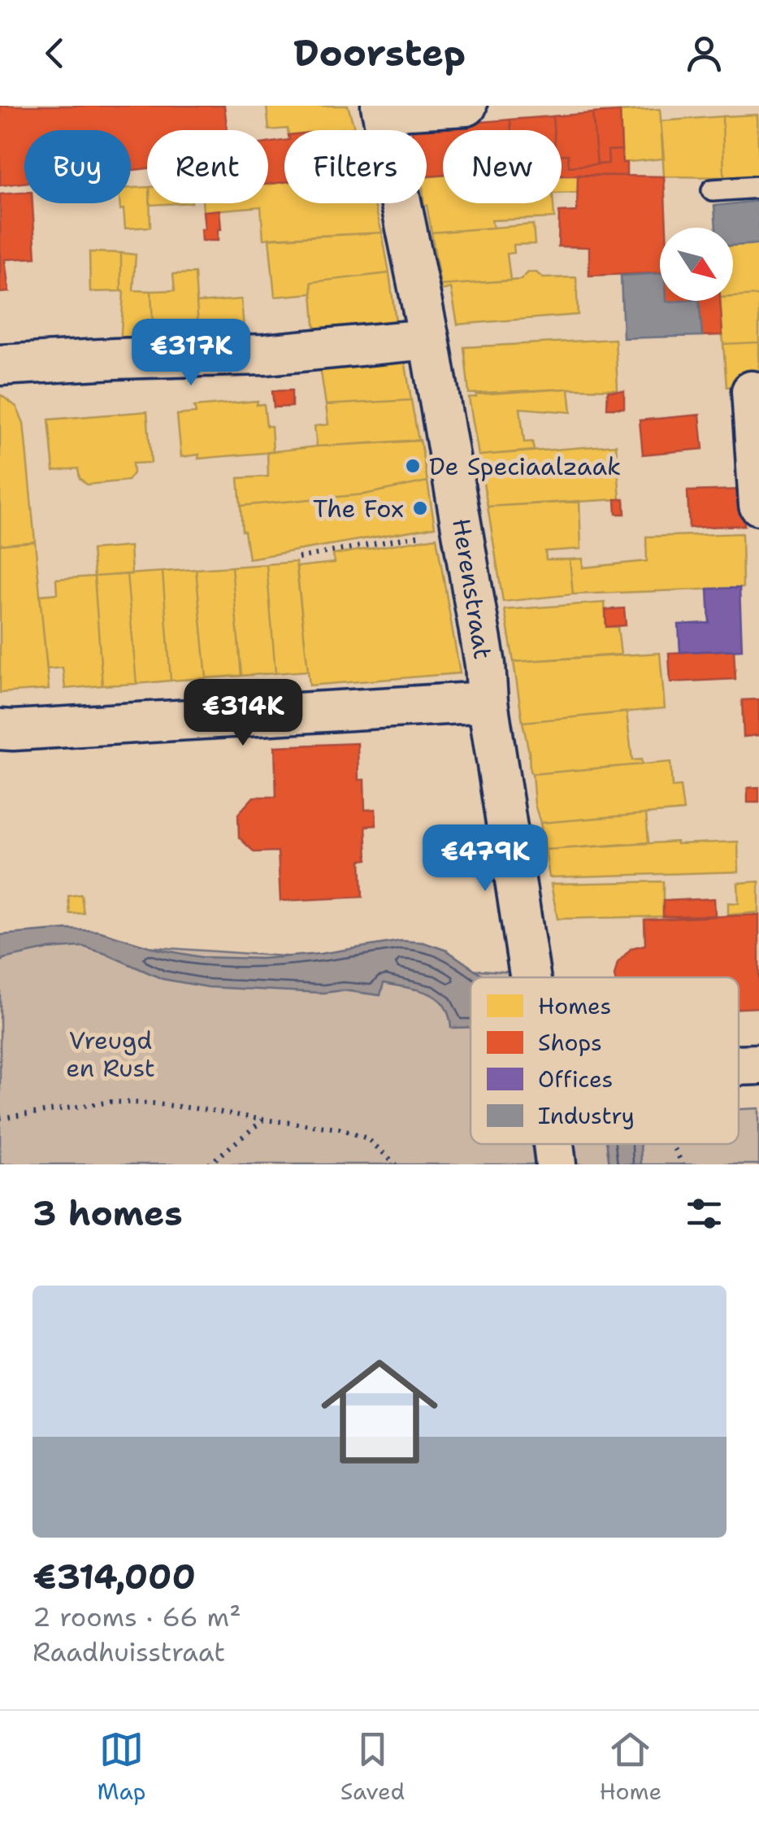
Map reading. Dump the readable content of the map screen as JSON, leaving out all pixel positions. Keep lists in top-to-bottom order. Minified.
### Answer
{"streets":{"street":["Herenstraat"]},"parks":["Vreugd en Rust"],"places":["De Speciaalzaak","The Fox"],"legend":["Homes","Shops","Offices","Industry"],"north":"bottom right","page":{"header":"Doorstep","chip":["Buy","Rent","Filters","New"],"price":["€317K","€314K","€479K"],"heading":"3 homes","list":[{"name":"€314,000","note":"2 rooms · 66 m² · Raadhuisstraat"}],"tabs":["Map","Saved","Home"]}}
